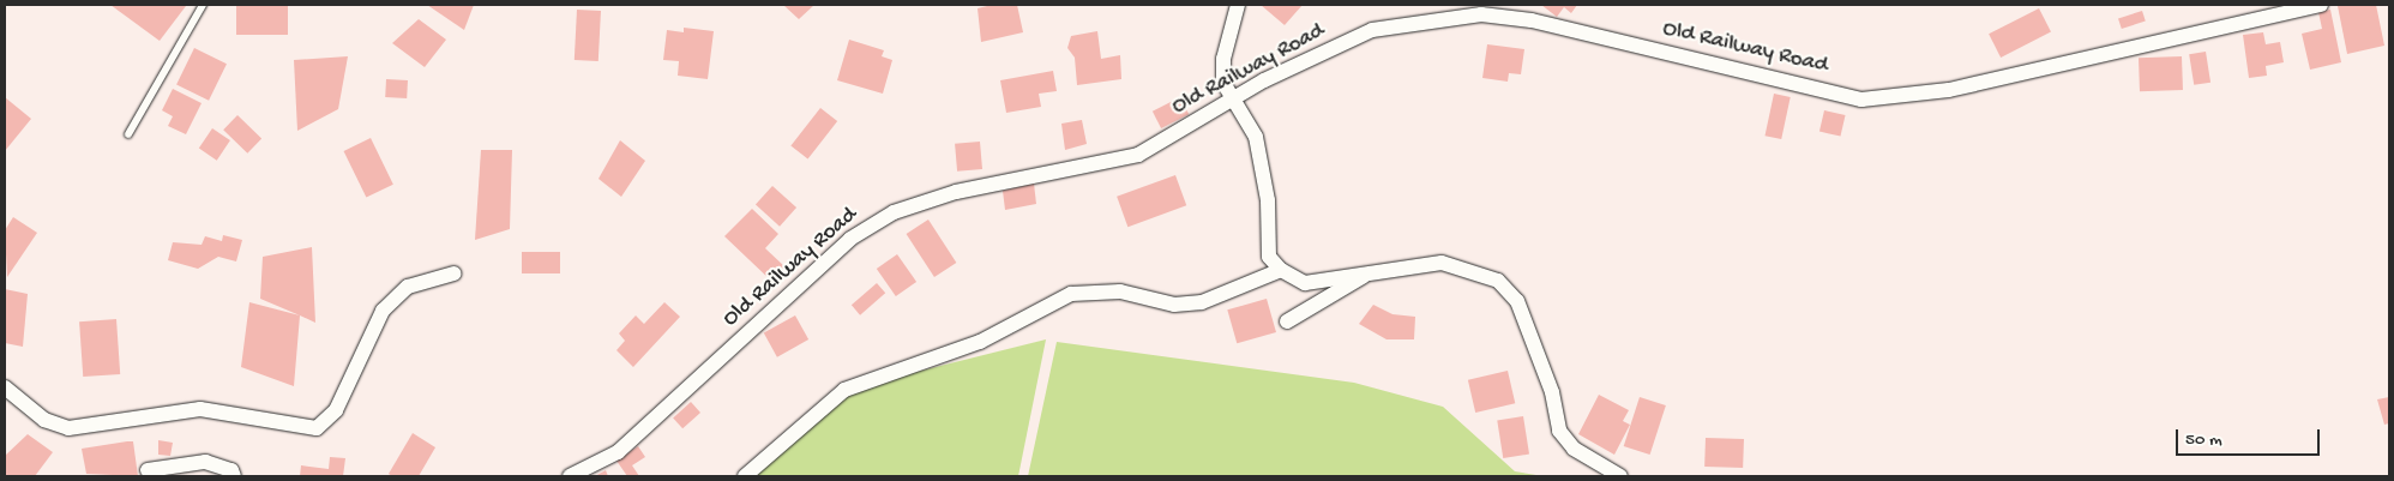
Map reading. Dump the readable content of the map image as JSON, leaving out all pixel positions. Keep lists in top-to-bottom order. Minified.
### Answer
{"streets":{"street":["Old Railway Road"]},"scale_bar":"50 m"}
